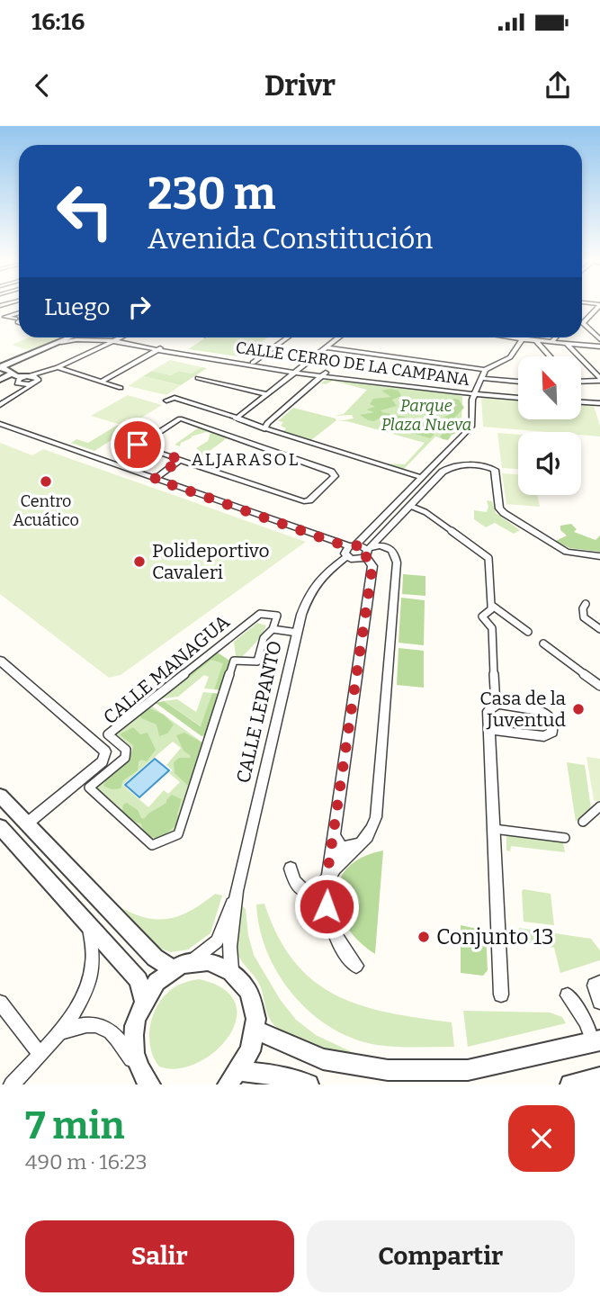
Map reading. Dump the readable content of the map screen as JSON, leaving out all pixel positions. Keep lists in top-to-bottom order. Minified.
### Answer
{"streets":{"street":["CALLE CERRO DE LA CAMPANA","CALLE MANAGUA","CALLE LEPANTO"]},"crossings":[["CALLE CERRO DE LA CAMPANA","CALLE LEPANTO"]],"districts":["ALJARASOL"],"parks":["Parque Plaza Nueva"],"places":["Centro Acuático","Polideportivo Cavaleri","Casa de la Juventud","Conjunto 13"],"north":"top left","page":{"status":"16:16","header":"Drivr","turn":["230 m","Avenida Constitución"],"then":"Luego","heading":["7 min","490 m · 16:23"],"buttons":["Salir","Compartir"]}}
